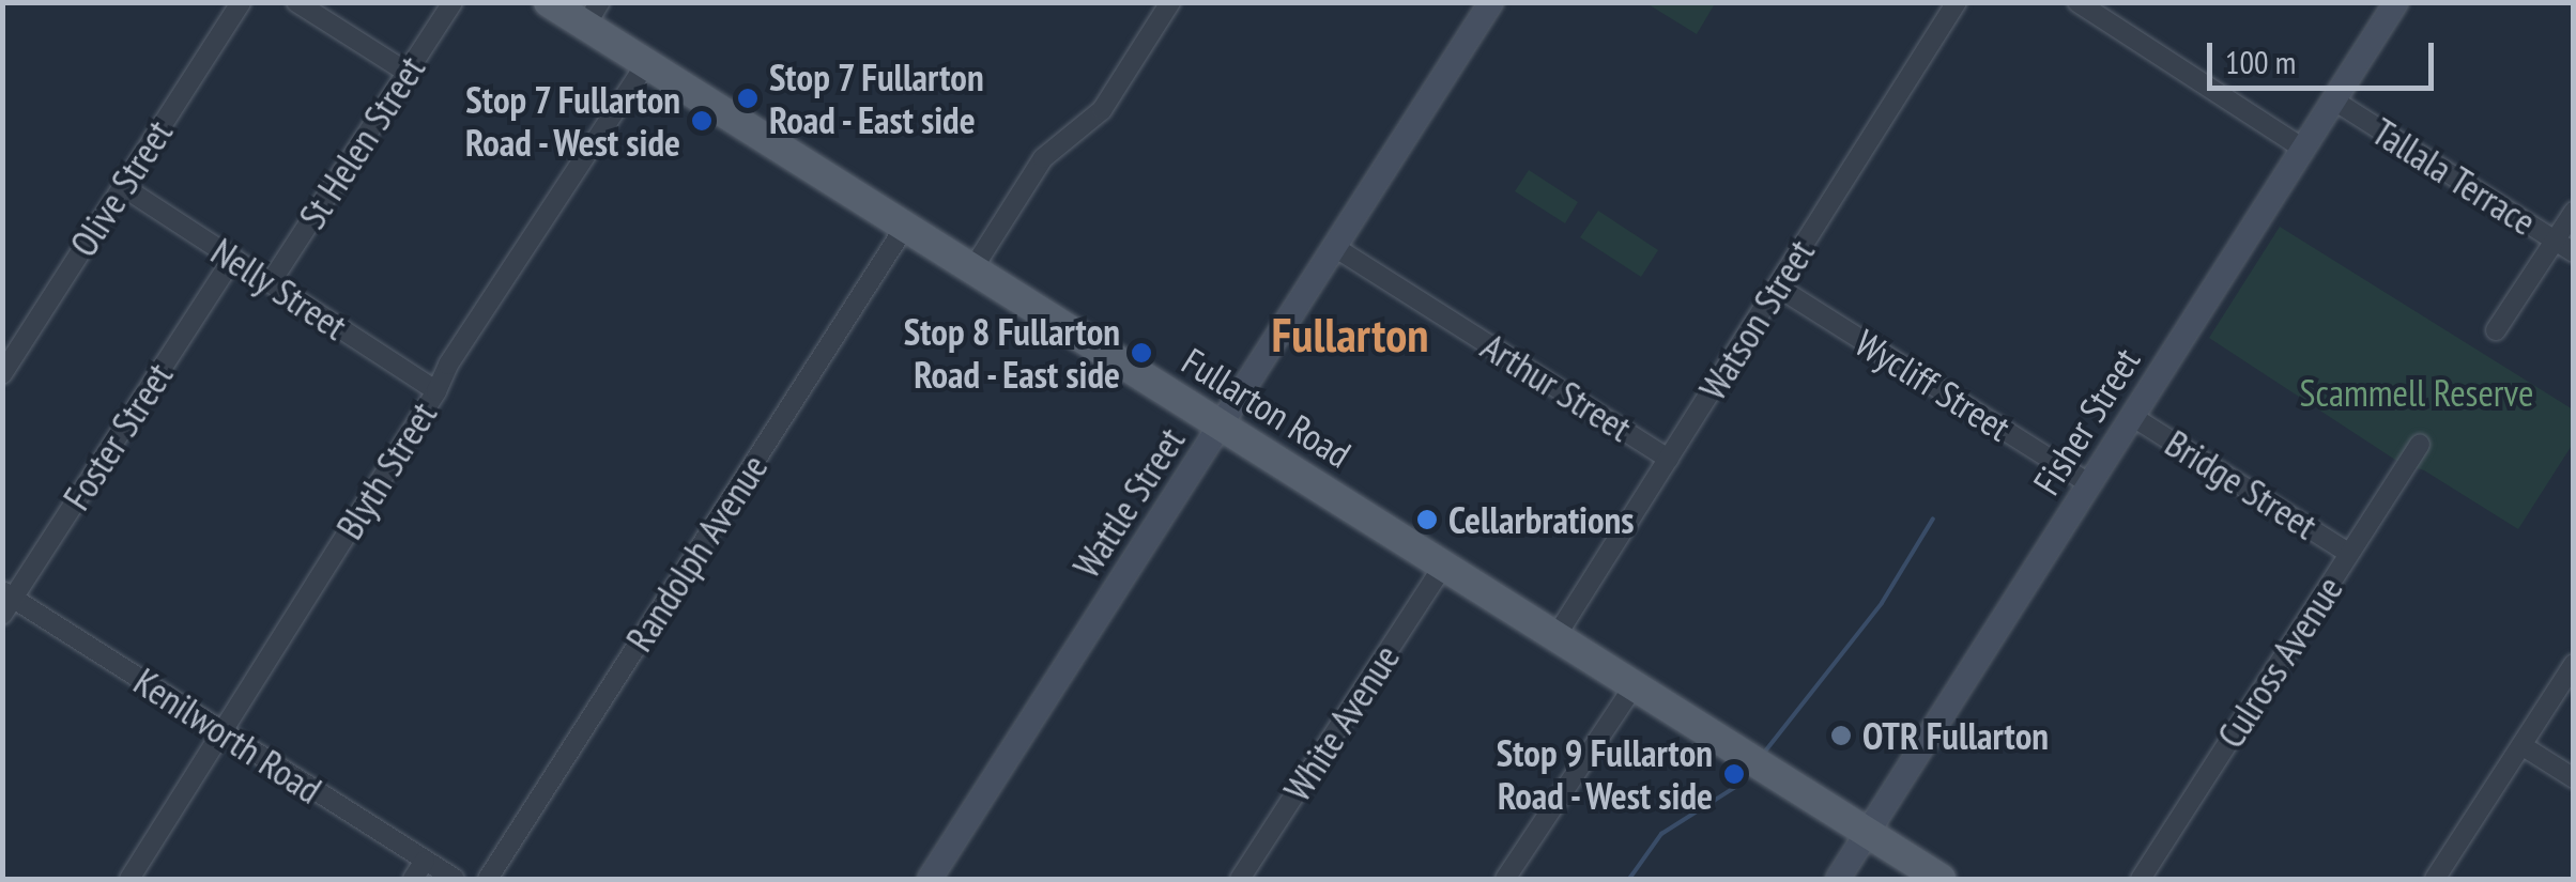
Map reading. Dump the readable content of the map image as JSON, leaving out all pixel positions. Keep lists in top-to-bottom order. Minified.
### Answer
{"streets":{"main road":["Fullarton Road"],"street":["St Helen Street","Tallala Terrace","Olive Street","Nelly Street","Watson Street","Wycliff Street","Arthur Street","Fisher Street","Foster Street","Blyth Street","Bridge Street","Wattle Street","Randolph Avenue","Culross Avenue","White Avenue","Kenilworth Road"]},"crossings":[["St Helen Street","Nelly Street"],["Tallala Terrace","Fisher Street"],["Olive Street","Nelly Street"],["Nelly Street","Foster Street"],["Nelly Street","Blyth Street"],["Watson Street","Wycliff Street"],["Watson Street","Arthur Street"],["Watson Street","Fullarton Road"],["Wycliff Street","Fisher Street"],["Arthur Street","Wattle Street"],["Fullarton Road","Fisher Street"],["Fullarton Road","Blyth Street"],["Fullarton Road","Wattle Street"],["Fullarton Road","Randolph Avenue"],["Fullarton Road","White Avenue"],["Fisher Street","Bridge Street"],["Foster Street","Kenilworth Road"],["Blyth Street","Kenilworth Road"],["Bridge Street","Culross Avenue"]],"districts":["Fullarton"],"parks":["Scammell Reserve"],"places":["Stop 7 Fullarton Road - East side","Stop 7 Fullarton Road - West side","Stop 8 Fullarton Road - East side","Cellarbrations","OTR Fullarton","Stop 9 Fullarton Road - West side"],"scale_bar":"100 m"}
